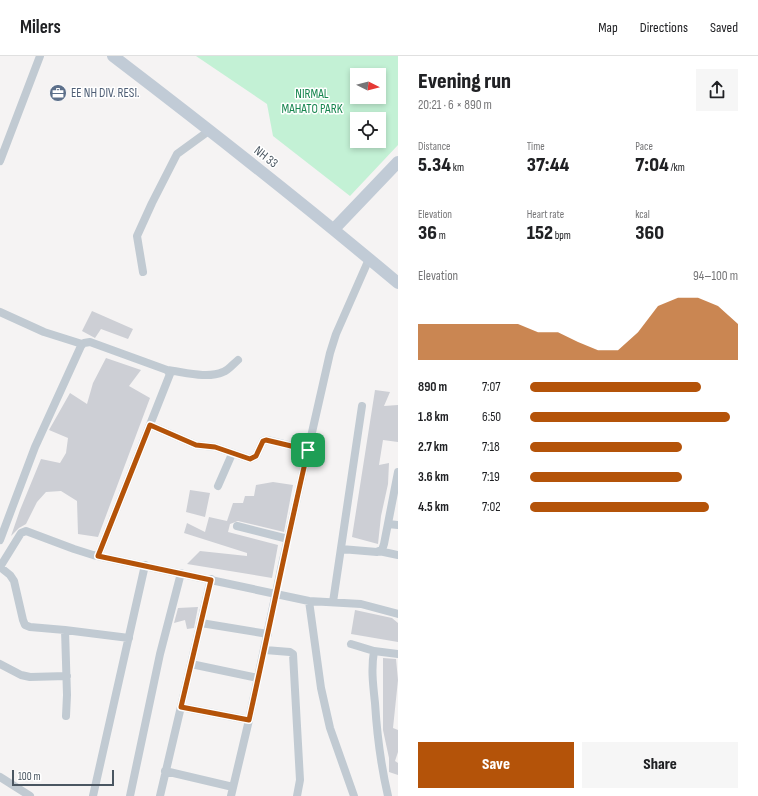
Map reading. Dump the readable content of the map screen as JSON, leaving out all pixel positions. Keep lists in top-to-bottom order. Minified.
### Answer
{"streets":{"main road":["NH 33"]},"parks":["NIRMAL MAHATO PARK"],"places":{"office":["EE NH DIV. RESI."]},"scale_bar":"100 m","north":"right","page":{"header":"Milers","nav":["Map","Directions","Saved"],"heading":["Evening run","20:21 · 6 × 890 m"],"stats":[["Distance","5.34 km"],["Time","37:44"],["Pace","7:04 /km"],["Elevation","36 m"],["Heart rate","152 bpm"],["kcal","360"]],"chart":["Elevation","94–100 m"],"list":[{"name":"890 m","note":"7:07"},{"name":"1.8 km","note":"6:50"},{"name":"2.7 km","note":"7:18"},{"name":"3.6 km","note":"7:19"},{"name":"4.5 km","note":"7:02"}],"buttons":["Save","Share"],"scale":"100 m"}}
